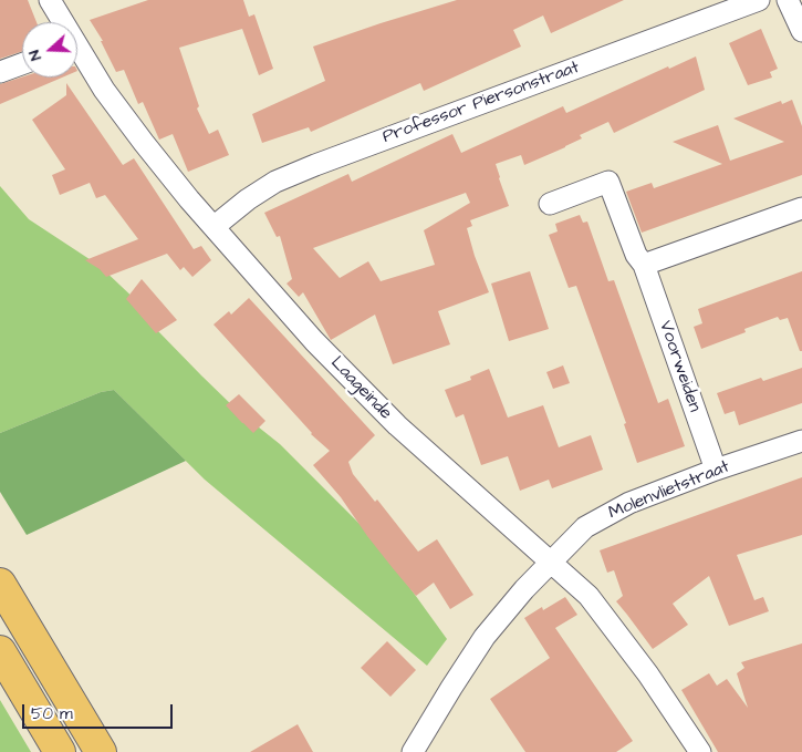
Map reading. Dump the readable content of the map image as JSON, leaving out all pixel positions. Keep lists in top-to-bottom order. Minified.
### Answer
{"streets":{"street":["Professor Piersonstraat","Voorweiden","Laageinde","Molenvlietstraat"]},"crossings":[["Professor Piersonstraat","Laageinde"],["Voorweiden","Molenvlietstraat"],["Laageinde","Molenvlietstraat"]],"scale_bar":"50 m","north":"left"}
